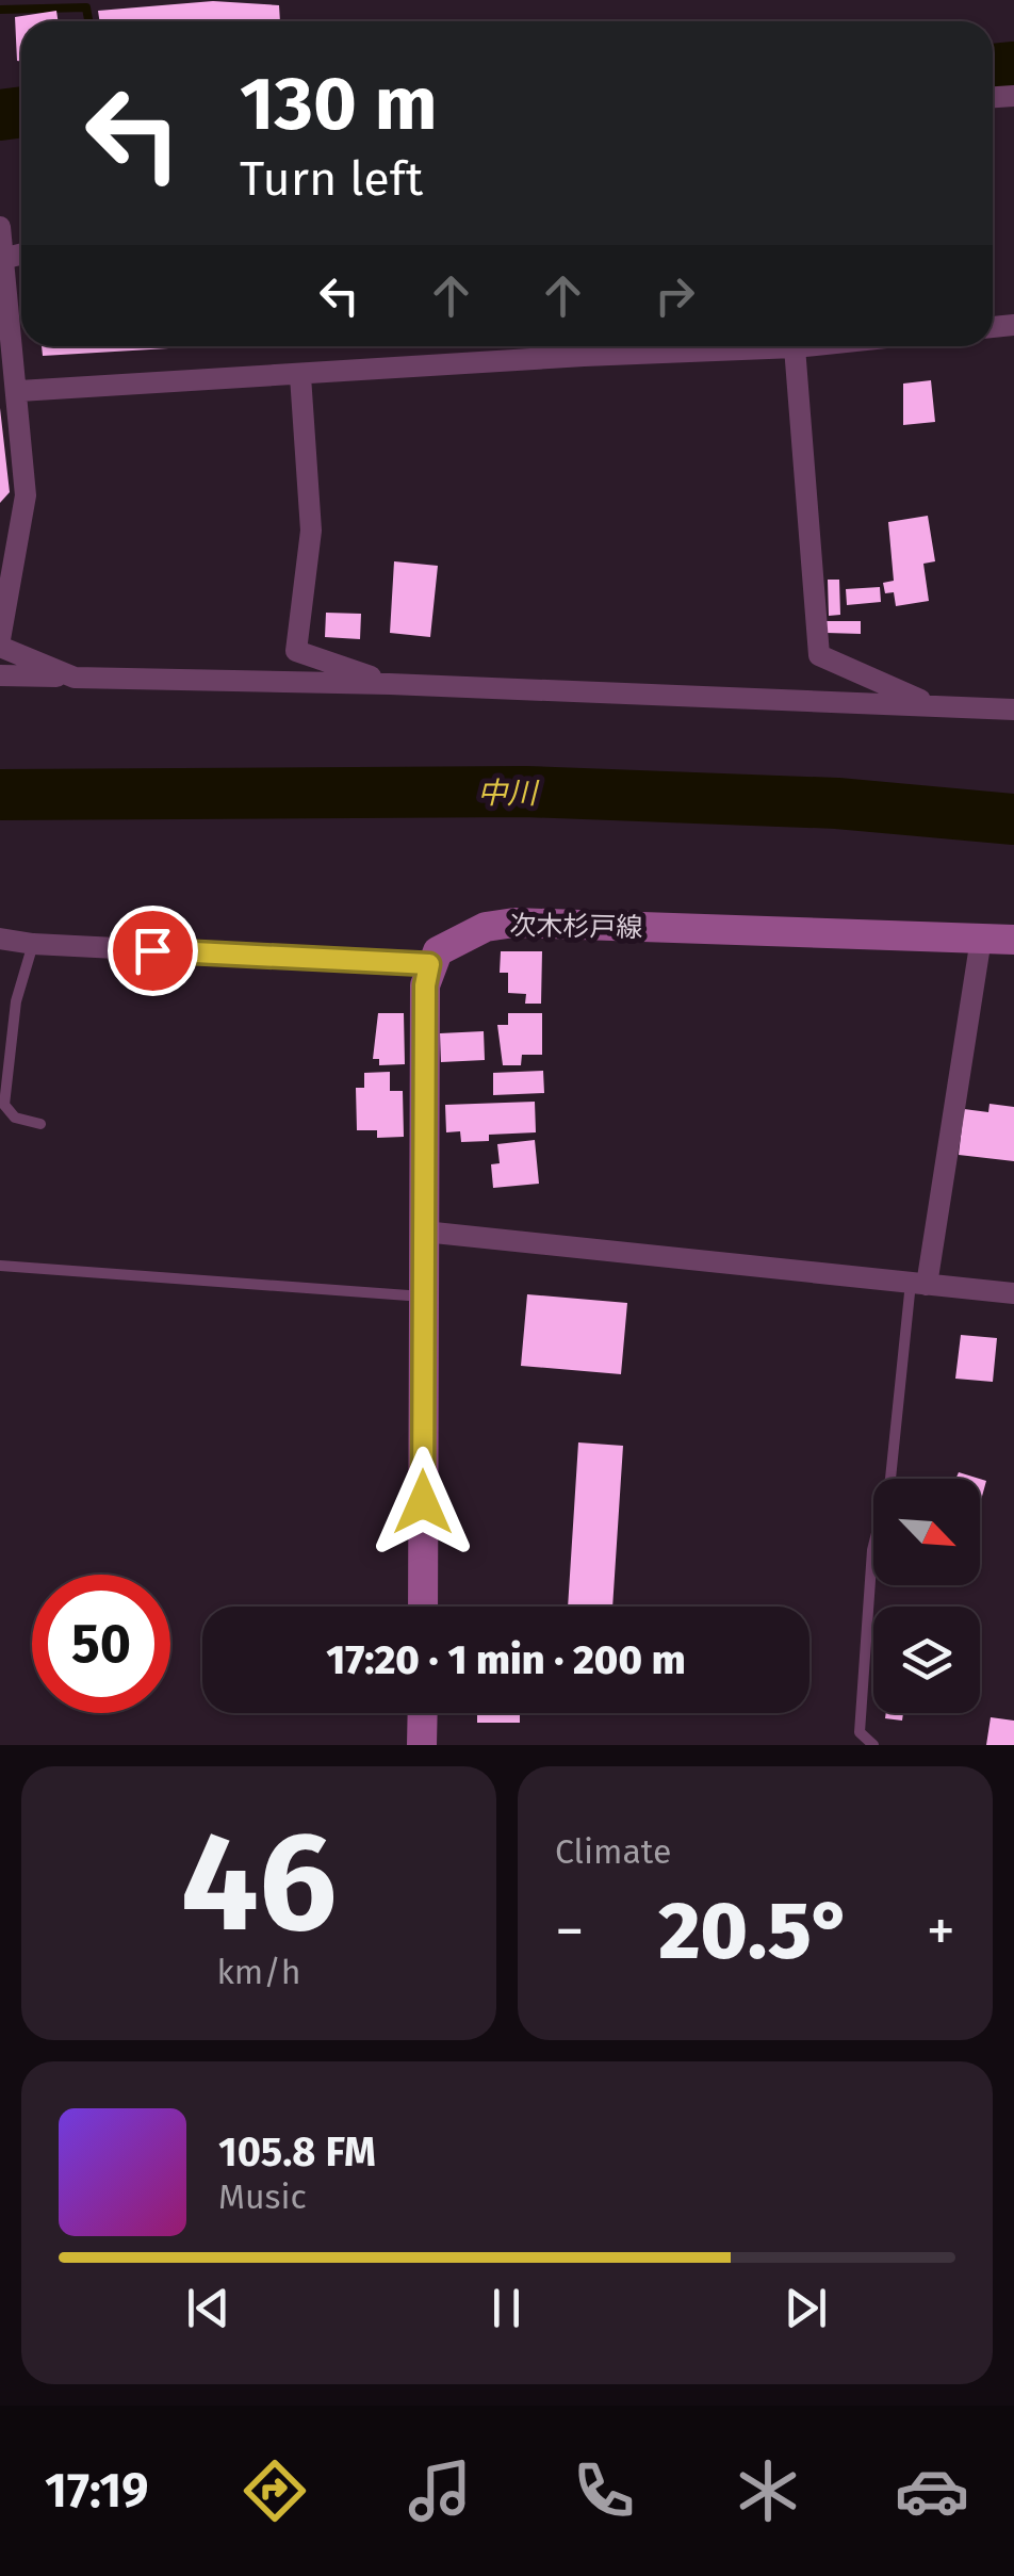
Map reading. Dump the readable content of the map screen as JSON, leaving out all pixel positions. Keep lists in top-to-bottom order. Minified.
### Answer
{"streets":{"main road":["次木杉戸線"]},"water":["中川"],"north":"bottom right","page":{"turn":["130 m","Turn left"],"limit":"50","trip":"17:20 · 1 min · 200 m","tile":[["46","km/h"],"Climate"],"heat":["−","20.5°","+"],"song":["105.8 FM","Music"],"tabs":"17:19"}}
